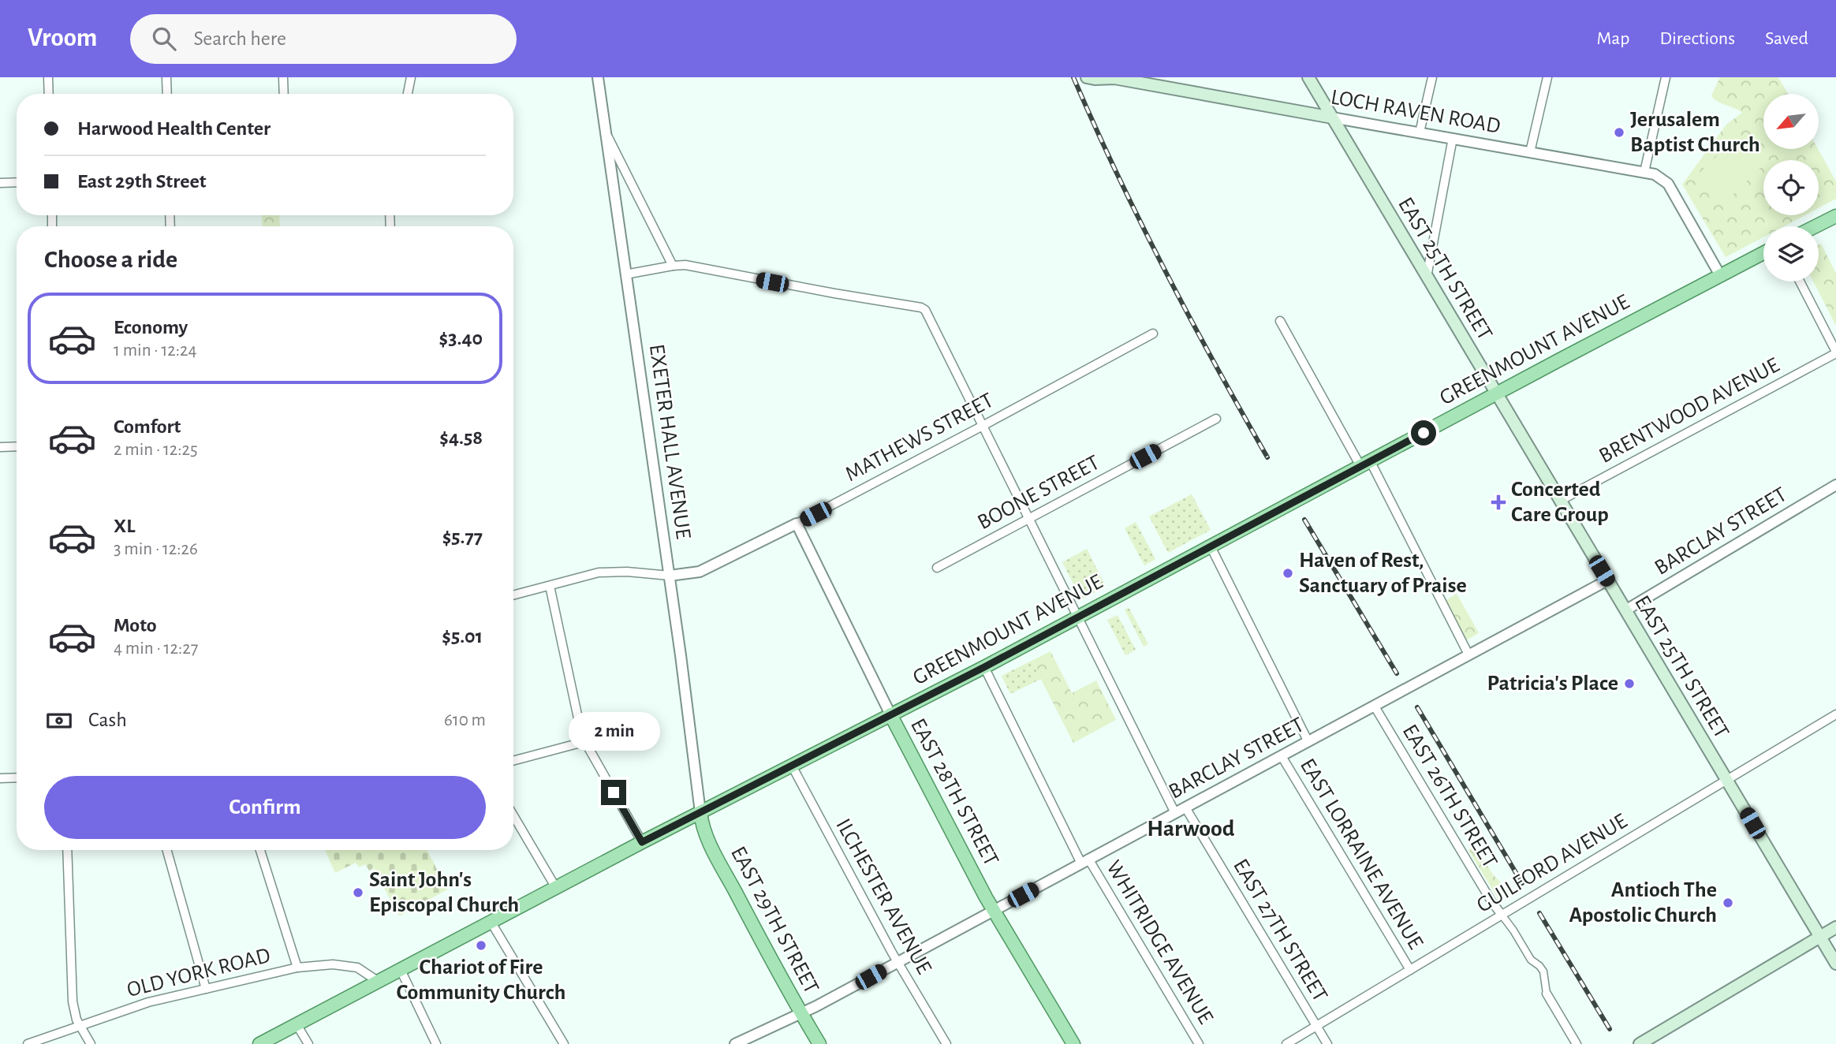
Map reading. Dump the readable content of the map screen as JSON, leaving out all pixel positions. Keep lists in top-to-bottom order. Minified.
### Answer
{"streets":{"main road":["LOCH RAVEN ROAD","EAST 25TH STREET","GREENMOUNT AVENUE","EAST 28TH STREET","EAST 29TH STREET"],"street":["BRENTWOOD AVENUE","MATHEWS STREET","EXETER HALL AVENUE","BOONE STREET","BARCLAY STREET","EAST 26TH STREET","EAST LORRAINE AVENUE","GUILFORD AVENUE","ILCHESTER AVENUE","EAST 27TH STREET","WHITRIDGE AVENUE","OLD YORK ROAD"]},"crossings":[["LOCH RAVEN ROAD","EAST 25TH STREET"],["LOCH RAVEN ROAD","GREENMOUNT AVENUE"],["EAST 25TH STREET","GREENMOUNT AVENUE"],["EAST 25TH STREET","BRENTWOOD AVENUE"],["EAST 25TH STREET","BARCLAY STREET"],["EAST 25TH STREET","GUILFORD AVENUE"],["GREENMOUNT AVENUE","EXETER HALL AVENUE"],["GREENMOUNT AVENUE","EAST 28TH STREET"],["GREENMOUNT AVENUE","EAST LORRAINE AVENUE"],["GREENMOUNT AVENUE","ILCHESTER AVENUE"],["GREENMOUNT AVENUE","EAST 29TH STREET"],["GREENMOUNT AVENUE","WHITRIDGE AVENUE"],["GREENMOUNT AVENUE","OLD YORK ROAD"],["MATHEWS STREET","EXETER HALL AVENUE"],["MATHEWS STREET","EAST 28TH STREET"],["EXETER HALL AVENUE","EAST 29TH STREET"],["BARCLAY STREET","EAST 28TH STREET"],["BARCLAY STREET","EAST 26TH STREET"],["BARCLAY STREET","EAST LORRAINE AVENUE"],["BARCLAY STREET","ILCHESTER AVENUE"],["BARCLAY STREET","EAST 29TH STREET"],["BARCLAY STREET","EAST 27TH STREET"],["BARCLAY STREET","WHITRIDGE AVENUE"],["EAST 26TH STREET","GUILFORD AVENUE"],["EAST LORRAINE AVENUE","GUILFORD AVENUE"],["GUILFORD AVENUE","EAST 27TH STREET"]],"districts":["Harwood"],"places":{"other":["Jerusalem Baptist Church","Haven of Rest, Sanctuary of Praise","Patricia's Place","Saint John's Episcopal Church","Antioch The Apostolic Church","Chariot of Fire Community Church"],"health":["Concerted Care Group"]},"north":"bottom left","page":{"header":"Vroom","search":"Search here","nav":["Map","Directions","Saved"],"banner":["Harwood Health Center","East 29th Street"],"heading":"Choose a ride","list":[{"name":"Economy","note":"1 min · 12:24","value":"$3.40"},{"name":"Comfort","note":"2 min · 12:25","value":"$4.58"},{"name":"XL","note":"3 min · 12:26","value":"$5.77"},{"name":"Moto","note":"4 min · 12:27","value":"$5.01"}],"pay":["Cash","610 m"],"bubble":"2 min","buttons":"Confirm"}}
